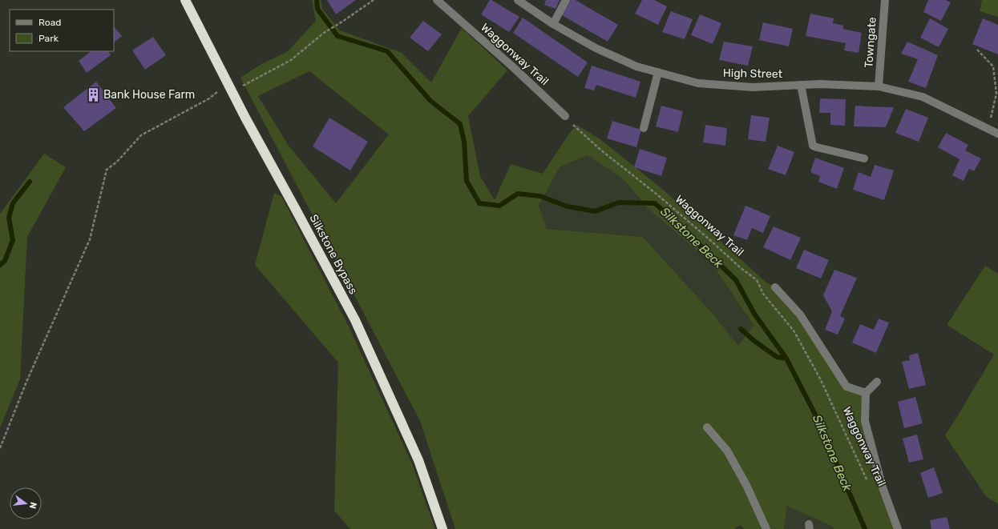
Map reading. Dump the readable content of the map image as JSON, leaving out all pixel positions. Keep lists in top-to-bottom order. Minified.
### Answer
{"streets":{"highway":["Silkstone Bypass"],"street":["Towngate","Waggonway Trail","High Street"]},"crossings":[["Towngate","High Street"]],"water":["Silkstone Beck"],"places":{"building":["Bank House Farm"]},"legend":["Road","Park"],"north":"right"}
